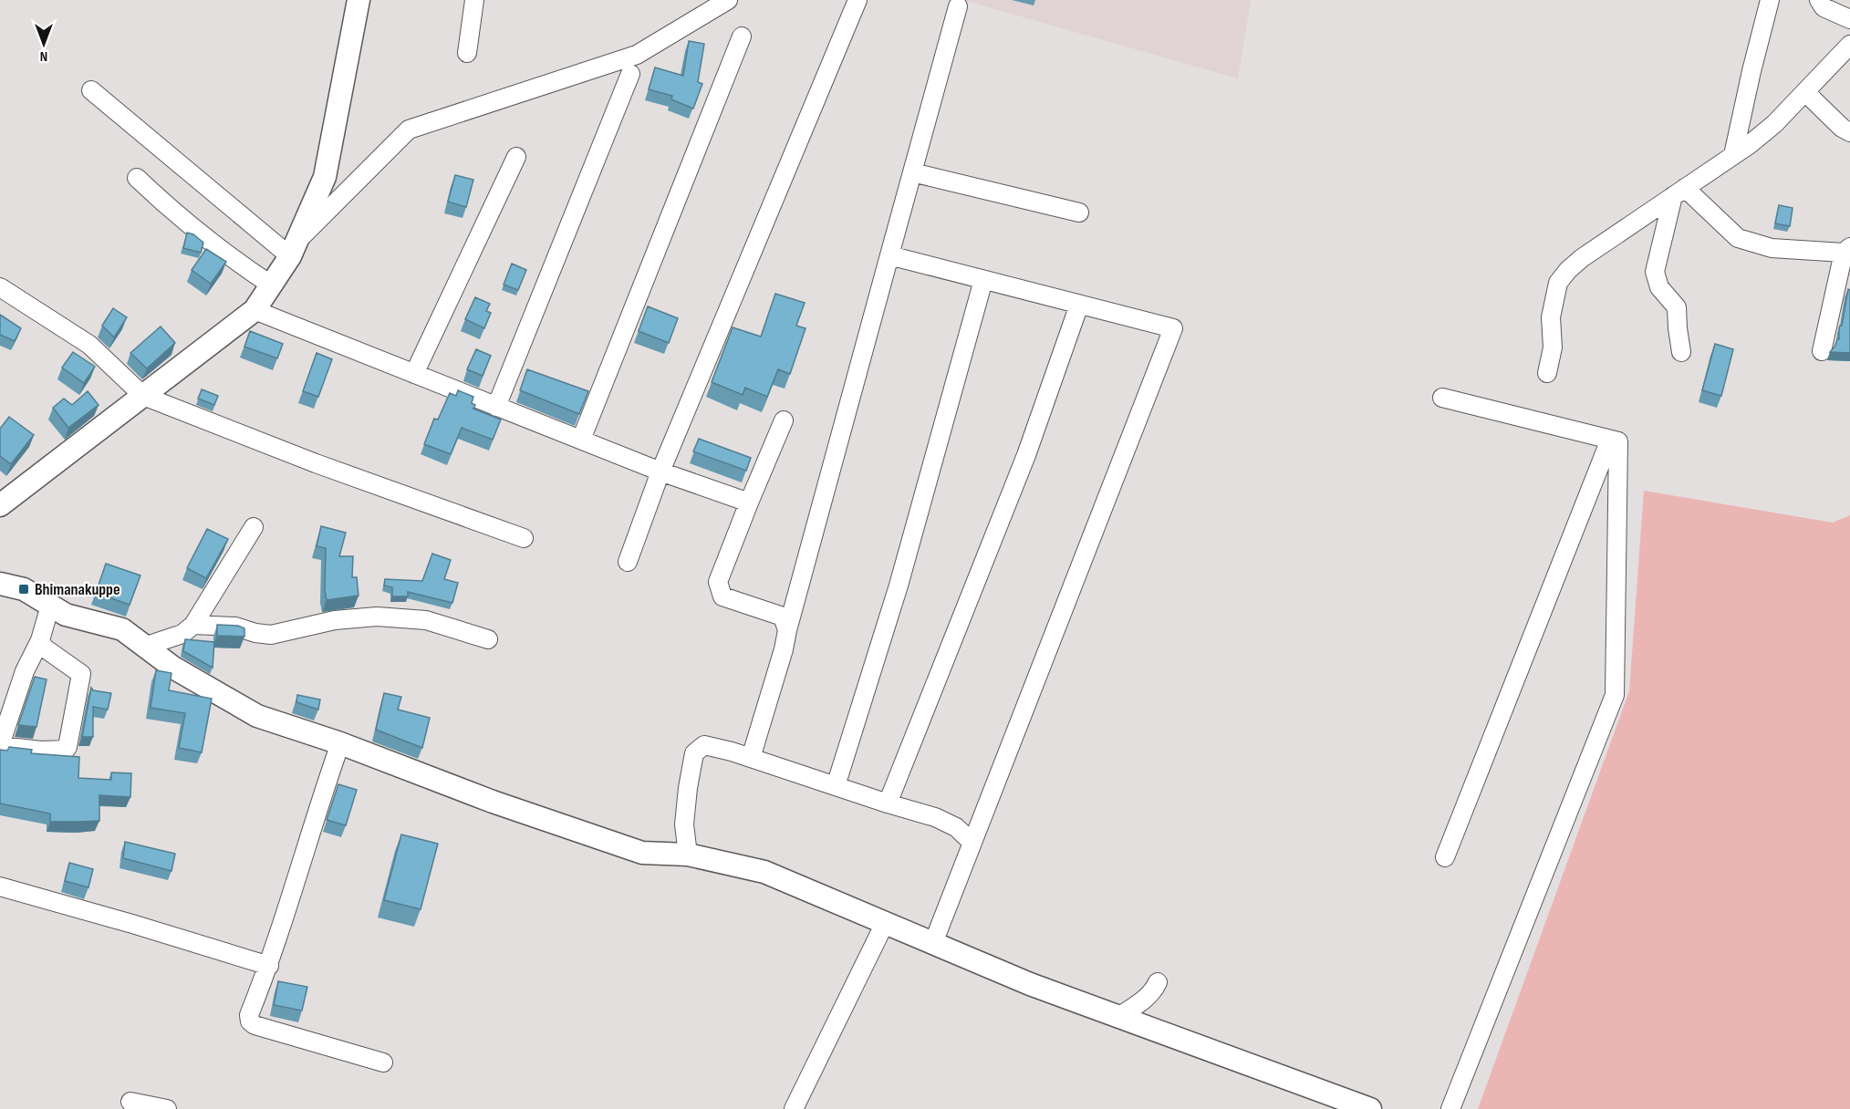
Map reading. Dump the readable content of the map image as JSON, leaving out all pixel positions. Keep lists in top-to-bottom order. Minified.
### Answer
{"places":{"transit":["Bhimanakuppe"]},"north":"bottom"}
